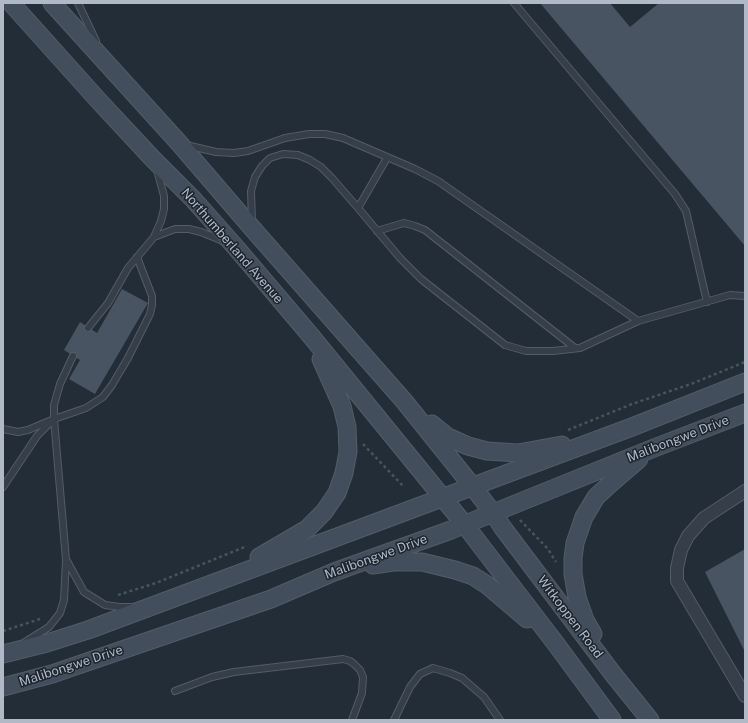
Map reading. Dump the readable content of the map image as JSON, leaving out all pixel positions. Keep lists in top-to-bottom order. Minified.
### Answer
{"streets":{"main road":["Northumberland Avenue","Malibongwe Drive","Witkoppen Road"]},"crossings":[["Northumberland Avenue","Malibongwe Drive"],["Northumberland Avenue","Witkoppen Road"],["Malibongwe Drive","Witkoppen Road"]]}
